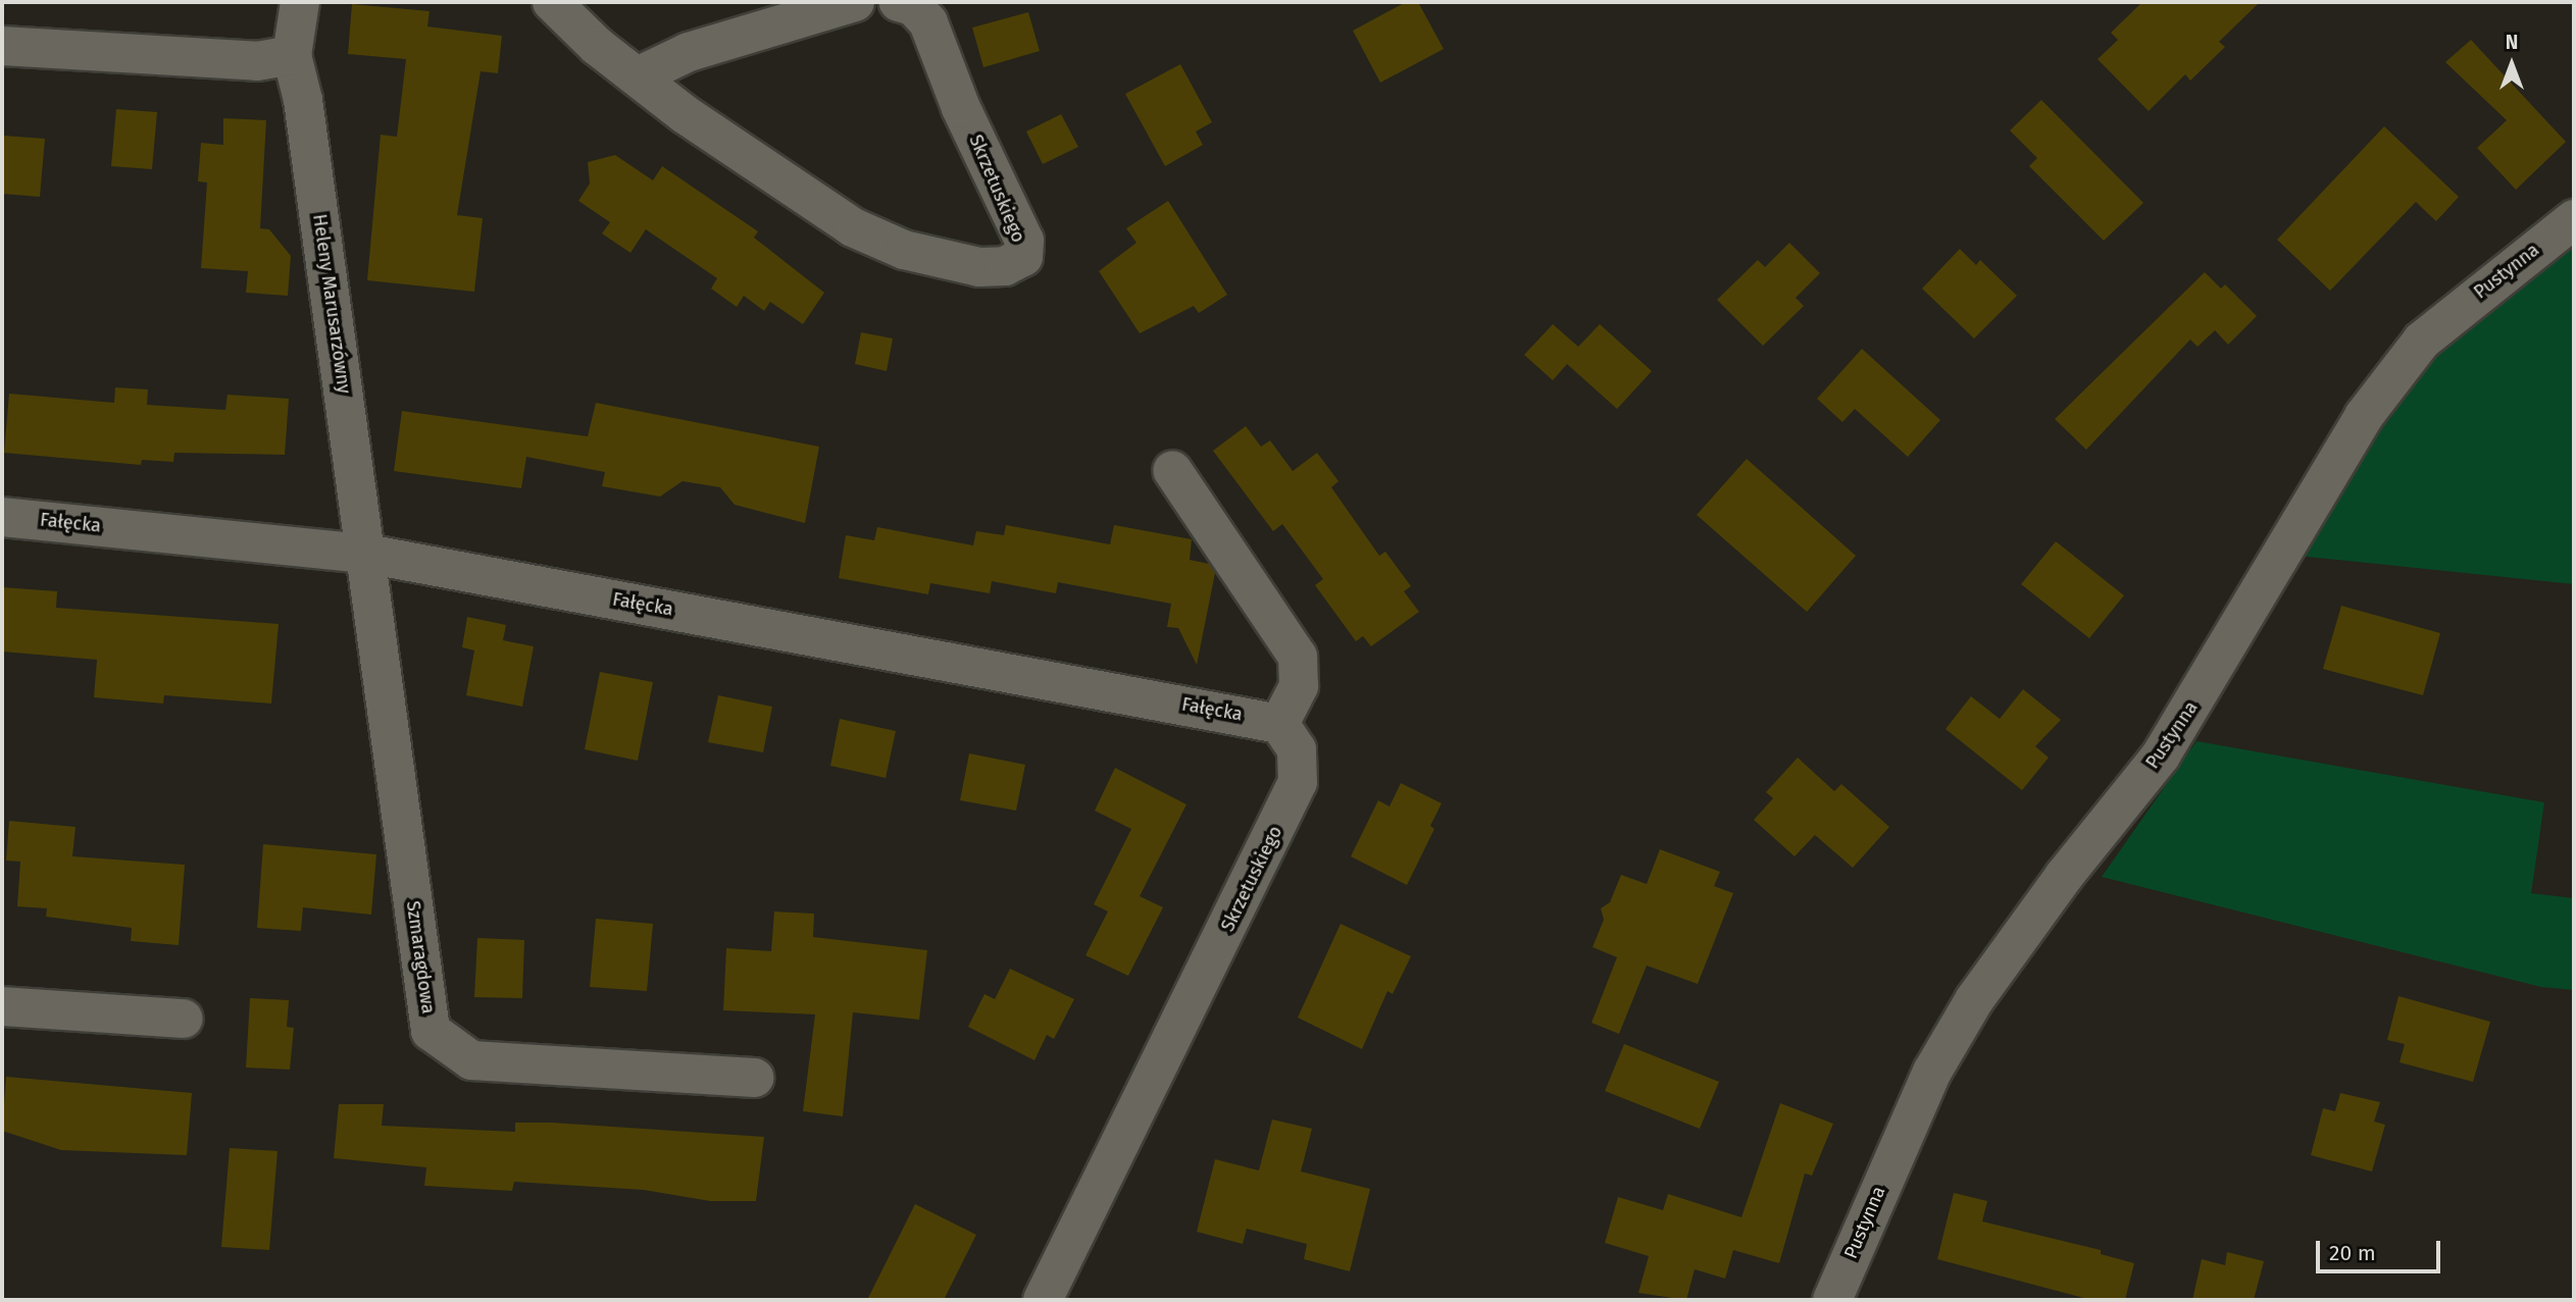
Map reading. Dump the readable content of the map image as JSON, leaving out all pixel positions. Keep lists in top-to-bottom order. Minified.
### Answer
{"streets":{"street":["Skrzetuskiego","Pustynna","Heleny Marusarzówny","Fałęcka","Szmaragdowa"]},"crossings":[["Skrzetuskiego","Fałęcka"],["Heleny Marusarzówny","Fałęcka"],["Heleny Marusarzówny","Szmaragdowa"],["Fałęcka","Szmaragdowa"]],"scale_bar":"20 m","north":"top"}
